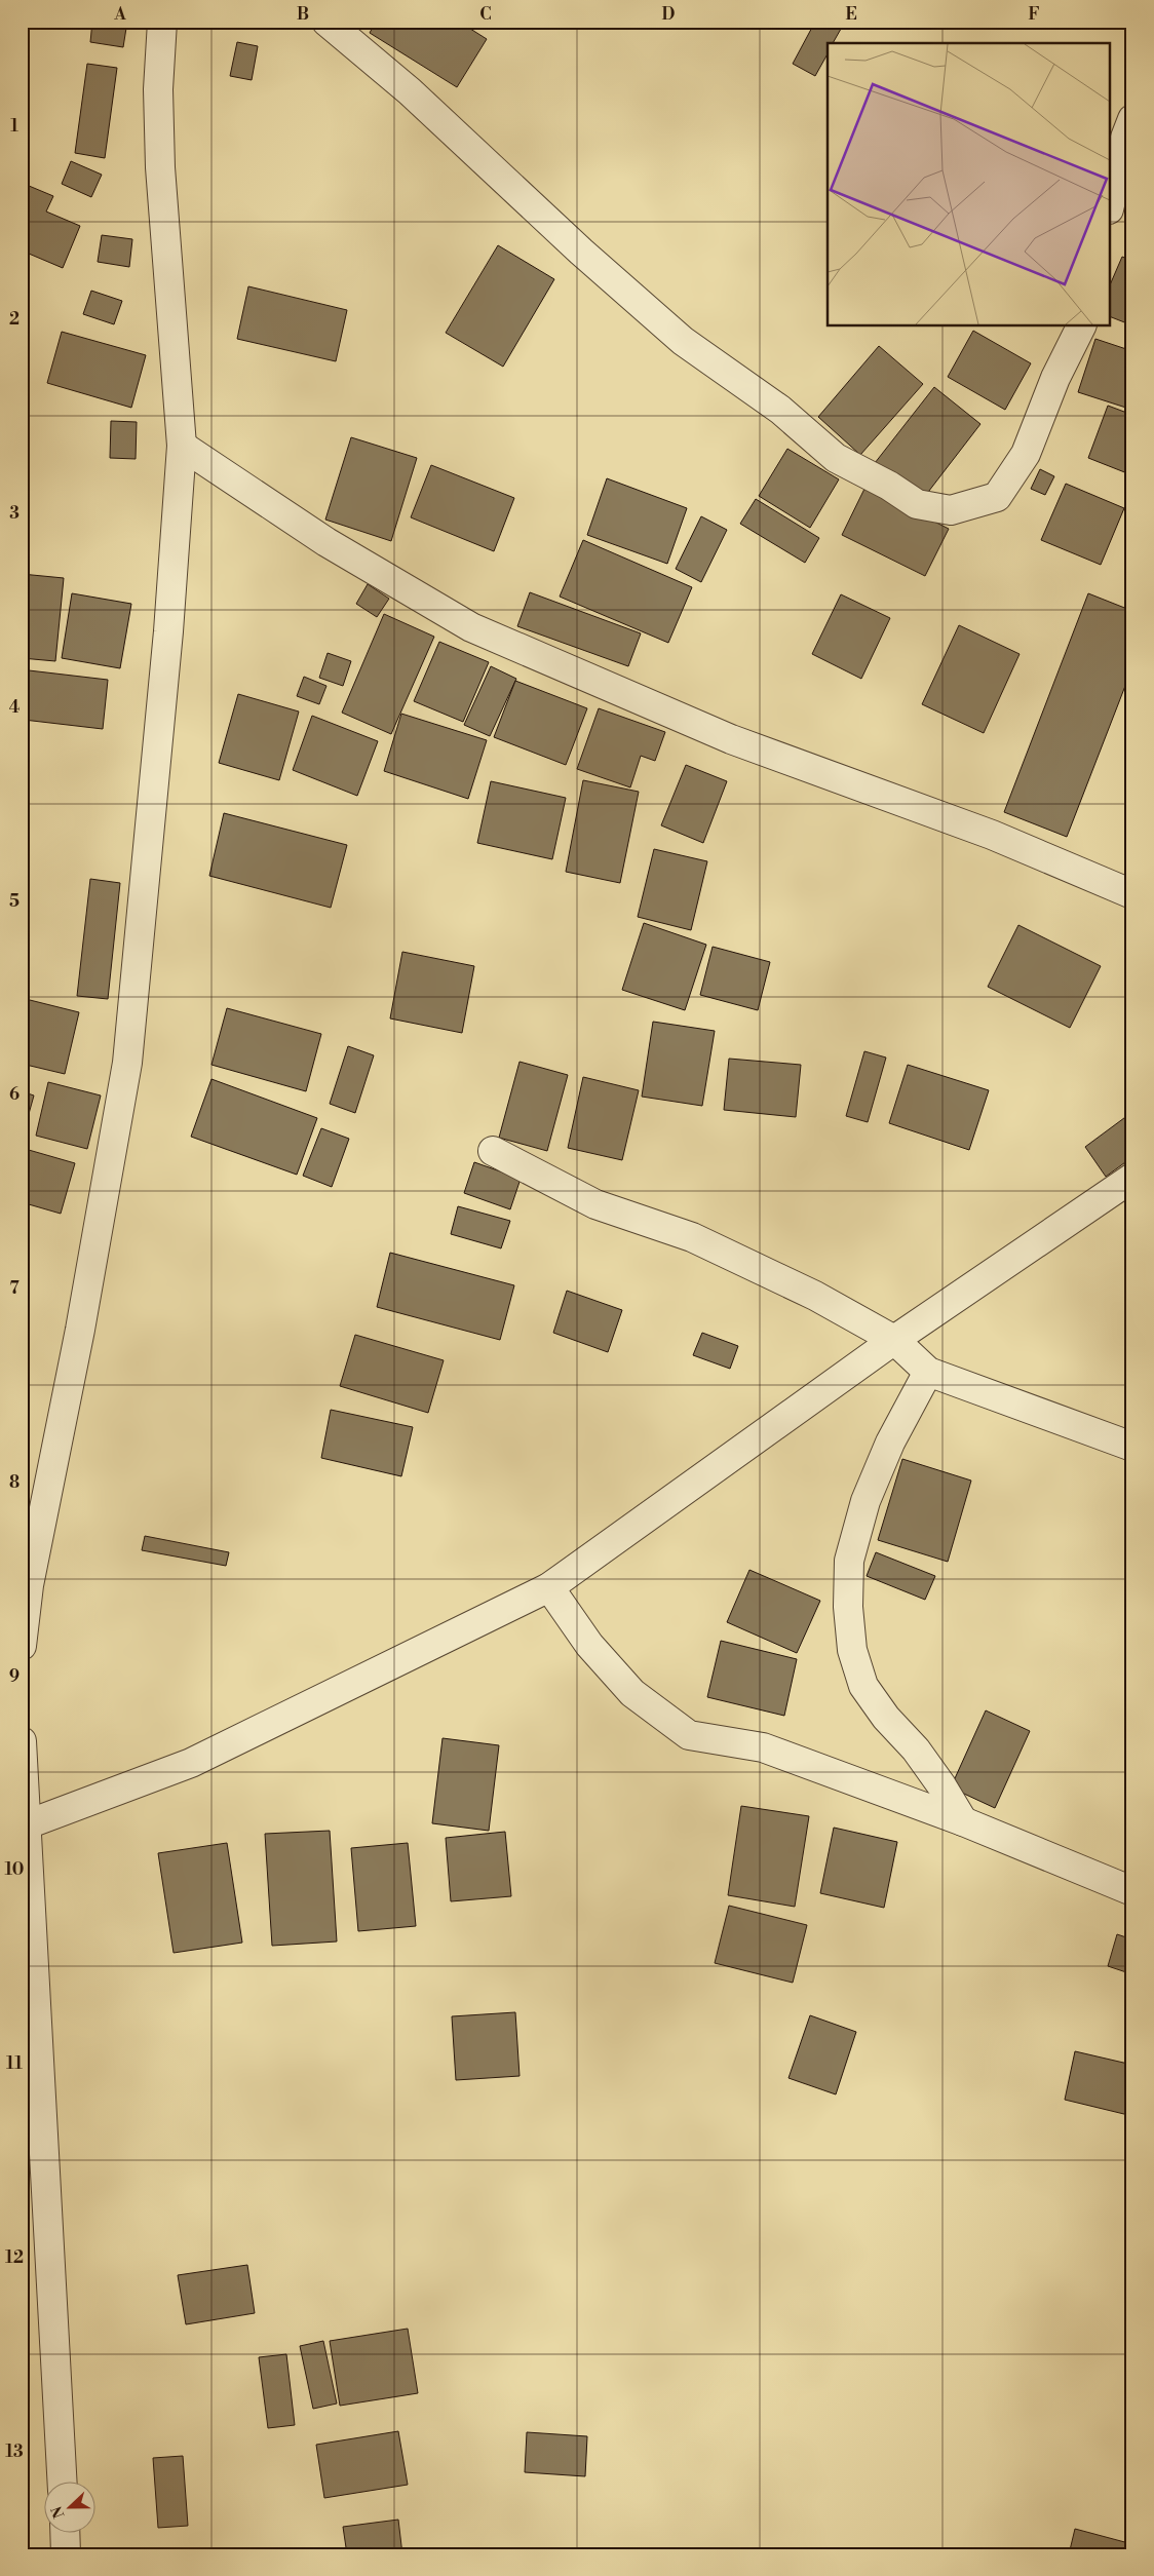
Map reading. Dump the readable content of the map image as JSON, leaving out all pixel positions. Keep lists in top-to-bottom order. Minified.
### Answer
{"north":"left","grid":{"columns":["A","B","C","D","E","F"],"rows":["1","2","3","4","5","6","7","8","9","10","11","12","13"]}}
